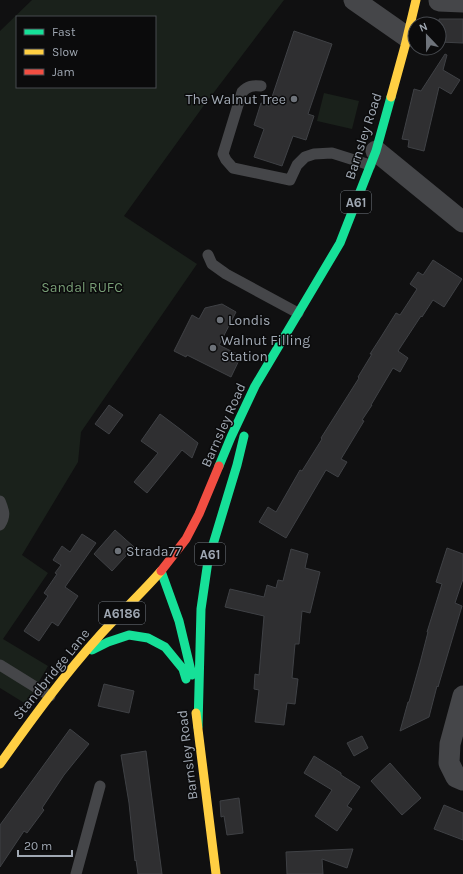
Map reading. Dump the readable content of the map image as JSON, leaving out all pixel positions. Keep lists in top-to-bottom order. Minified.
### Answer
{"streets":{"main road":["Barnsley Road","A61","A6186","Standbridge Lane"]},"crossings":[["Barnsley Road","A61"],["Barnsley Road","Standbridge Lane"],["A61","Standbridge Lane"]],"parks":["Sandal RUFC"],"places":["The Walnut Tree","Londis","Walnut Filling Station","Strada77"],"legend":["Fast","Slow","Jam"],"scale_bar":"20 m","north":"top"}
